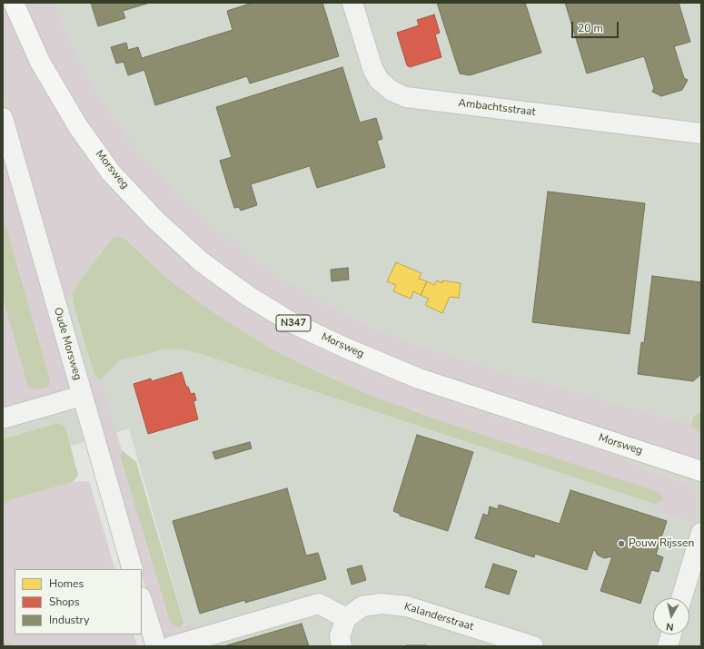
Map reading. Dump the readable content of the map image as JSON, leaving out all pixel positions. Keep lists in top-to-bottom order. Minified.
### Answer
{"streets":{"main road":["Morsweg","N347"],"street":["Ambachtsstraat","Oude Morsweg","Kalanderstraat"]},"places":["Pouw Rijssen"],"legend":["Homes","Shops","Industry"],"scale_bar":"20 m","north":"bottom"}
